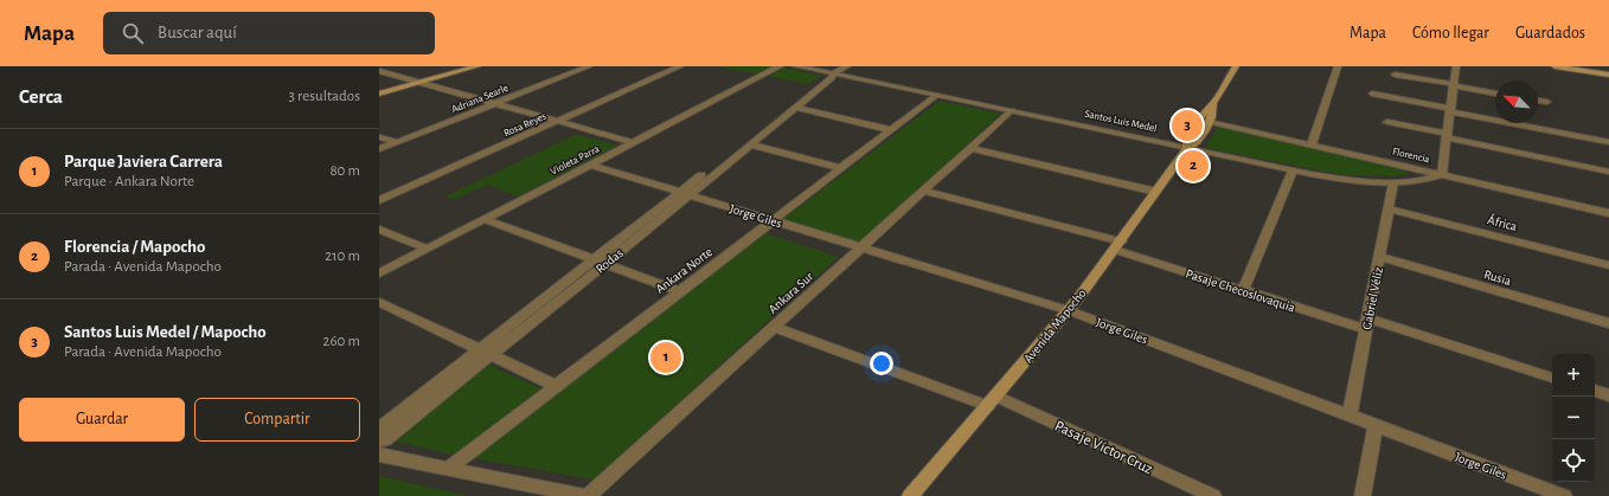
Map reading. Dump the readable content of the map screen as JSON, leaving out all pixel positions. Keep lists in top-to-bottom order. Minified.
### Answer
{"streets":{"main road":["Avenida Mapocho"],"street":["Adriana Searle","Santos Luis Medel","Rosa Reyes","Florencia","Violeta Parra","Jorge Giles","África","Rodas","Ankara Norte","Rusia","Pasaje Checoslovaquia","Ankara Sur","Gabriel Véliz","Pasaje Víctor Cruz"]},"crossings":[["Santos Luis Medel","Florencia"],["Santos Luis Medel","Rodas"],["Santos Luis Medel","Ankara Norte"],["Santos Luis Medel","Ankara Sur"],["Santos Luis Medel","Gabriel Véliz"],["Santos Luis Medel","Avenida Mapocho"],["Florencia","Avenida Mapocho"],["Violeta Parra","Jorge Giles"],["Jorge Giles","Rodas"],["Jorge Giles","Ankara Norte"],["Jorge Giles","Ankara Sur"],["Jorge Giles","Gabriel Véliz"],["Jorge Giles","Avenida Mapocho"],["África","Gabriel Véliz"],["Rusia","Gabriel Véliz"],["Pasaje Checoslovaquia","Ankara Sur"],["Pasaje Checoslovaquia","Gabriel Véliz"],["Pasaje Checoslovaquia","Avenida Mapocho"],["Ankara Sur","Pasaje Víctor Cruz"],["Avenida Mapocho","Pasaje Víctor Cruz"]],"north":"top left","page":{"header":"Mapa","search":"Buscar aquí","nav":["Mapa","Cómo llegar","Guardados"],"heading":["Cerca","3 resultados"],"pins":["3","2","1"],"list":[{"mark":"1","name":"Parque Javiera Carrera","note":"Parque · Ankara Norte","value":"80 m"},{"mark":"2","name":"Florencia / Mapocho","note":"Parada · Avenida Mapocho","value":"210 m"},{"mark":"3","name":"Santos Luis Medel / Mapocho","note":"Parada · Avenida Mapocho","value":"260 m"}],"map_buttons":["+","−"],"buttons":["Guardar","Compartir"]}}
